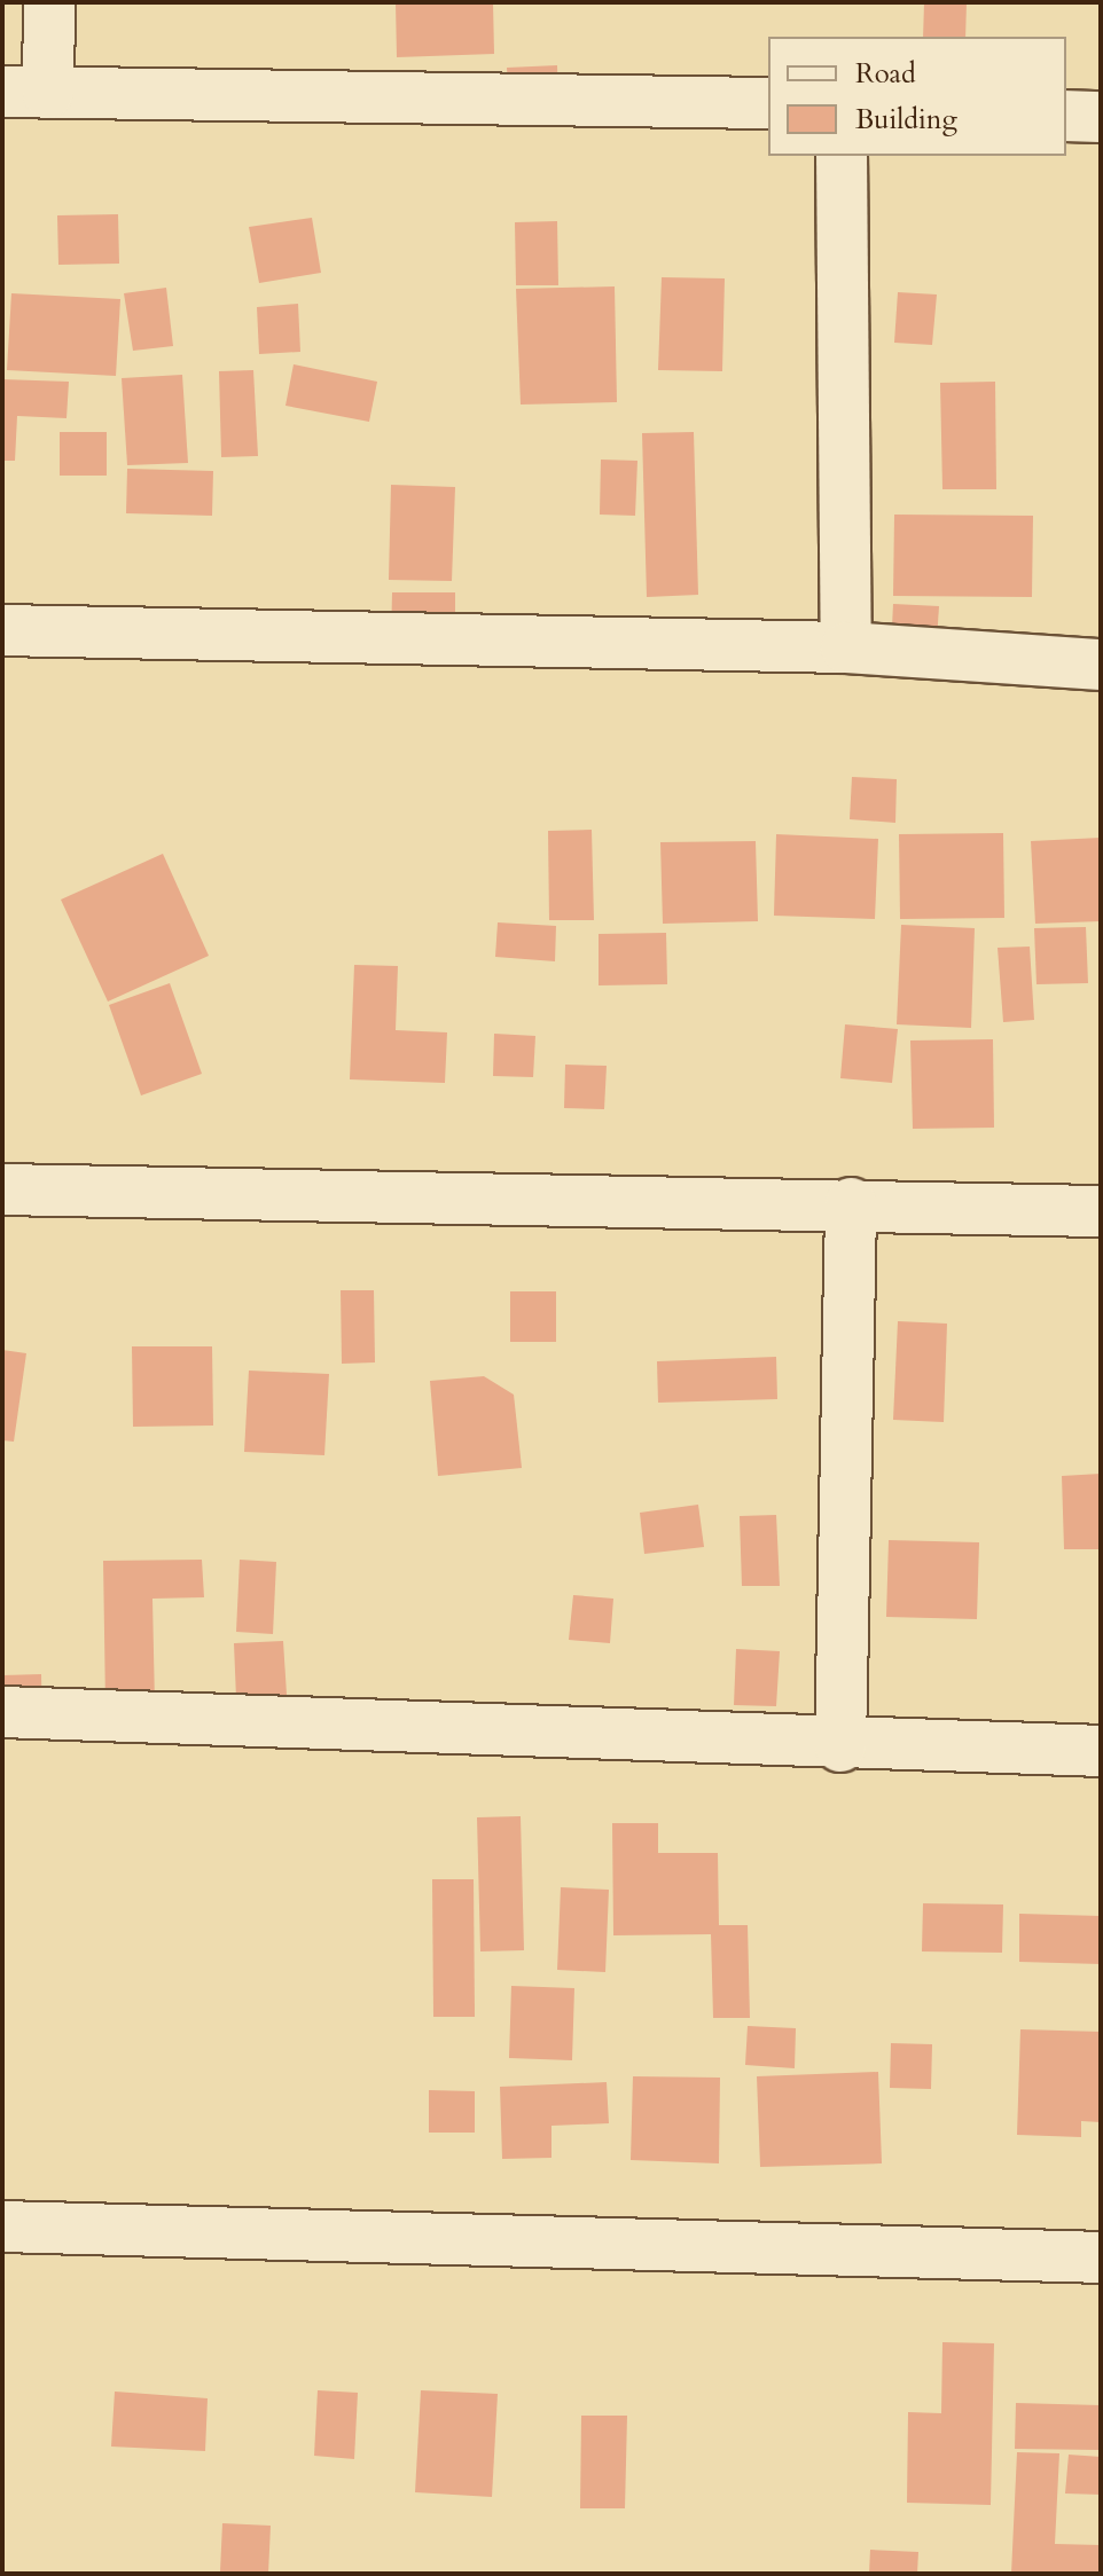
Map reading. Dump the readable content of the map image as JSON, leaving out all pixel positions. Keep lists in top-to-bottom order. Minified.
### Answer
{"legend":["Road","Building"]}
